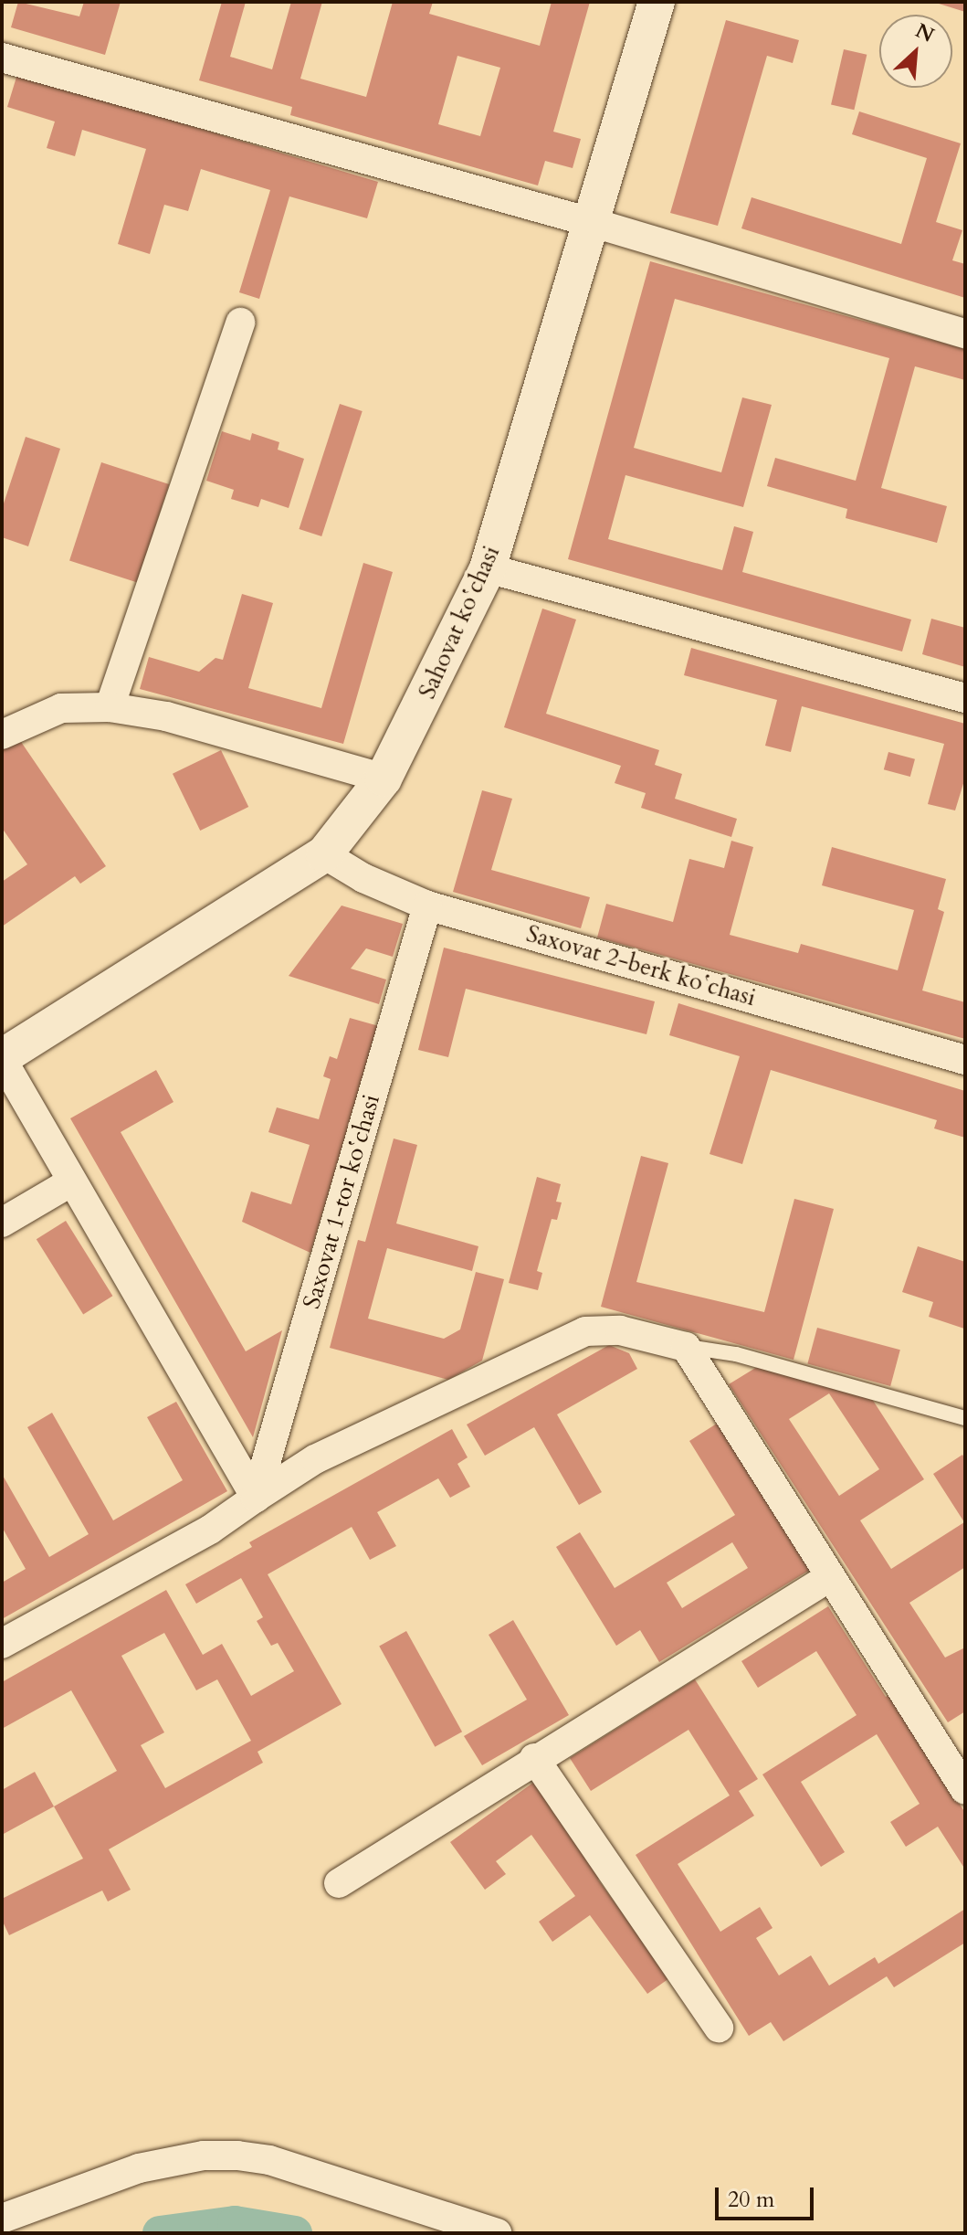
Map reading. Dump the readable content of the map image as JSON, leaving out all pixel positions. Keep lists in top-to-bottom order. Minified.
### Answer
{"streets":{"street":["Sahovat koʻchasi","Saxovat 2-berk koʻchasi","Saxovat 1-tor koʻchasi"]},"crossings":[["Sahovat koʻchasi","Saxovat 2-berk koʻchasi"],["Saxovat 2-berk koʻchasi","Saxovat 1-tor koʻchasi"]],"scale_bar":"20 m","north":"top right"}
